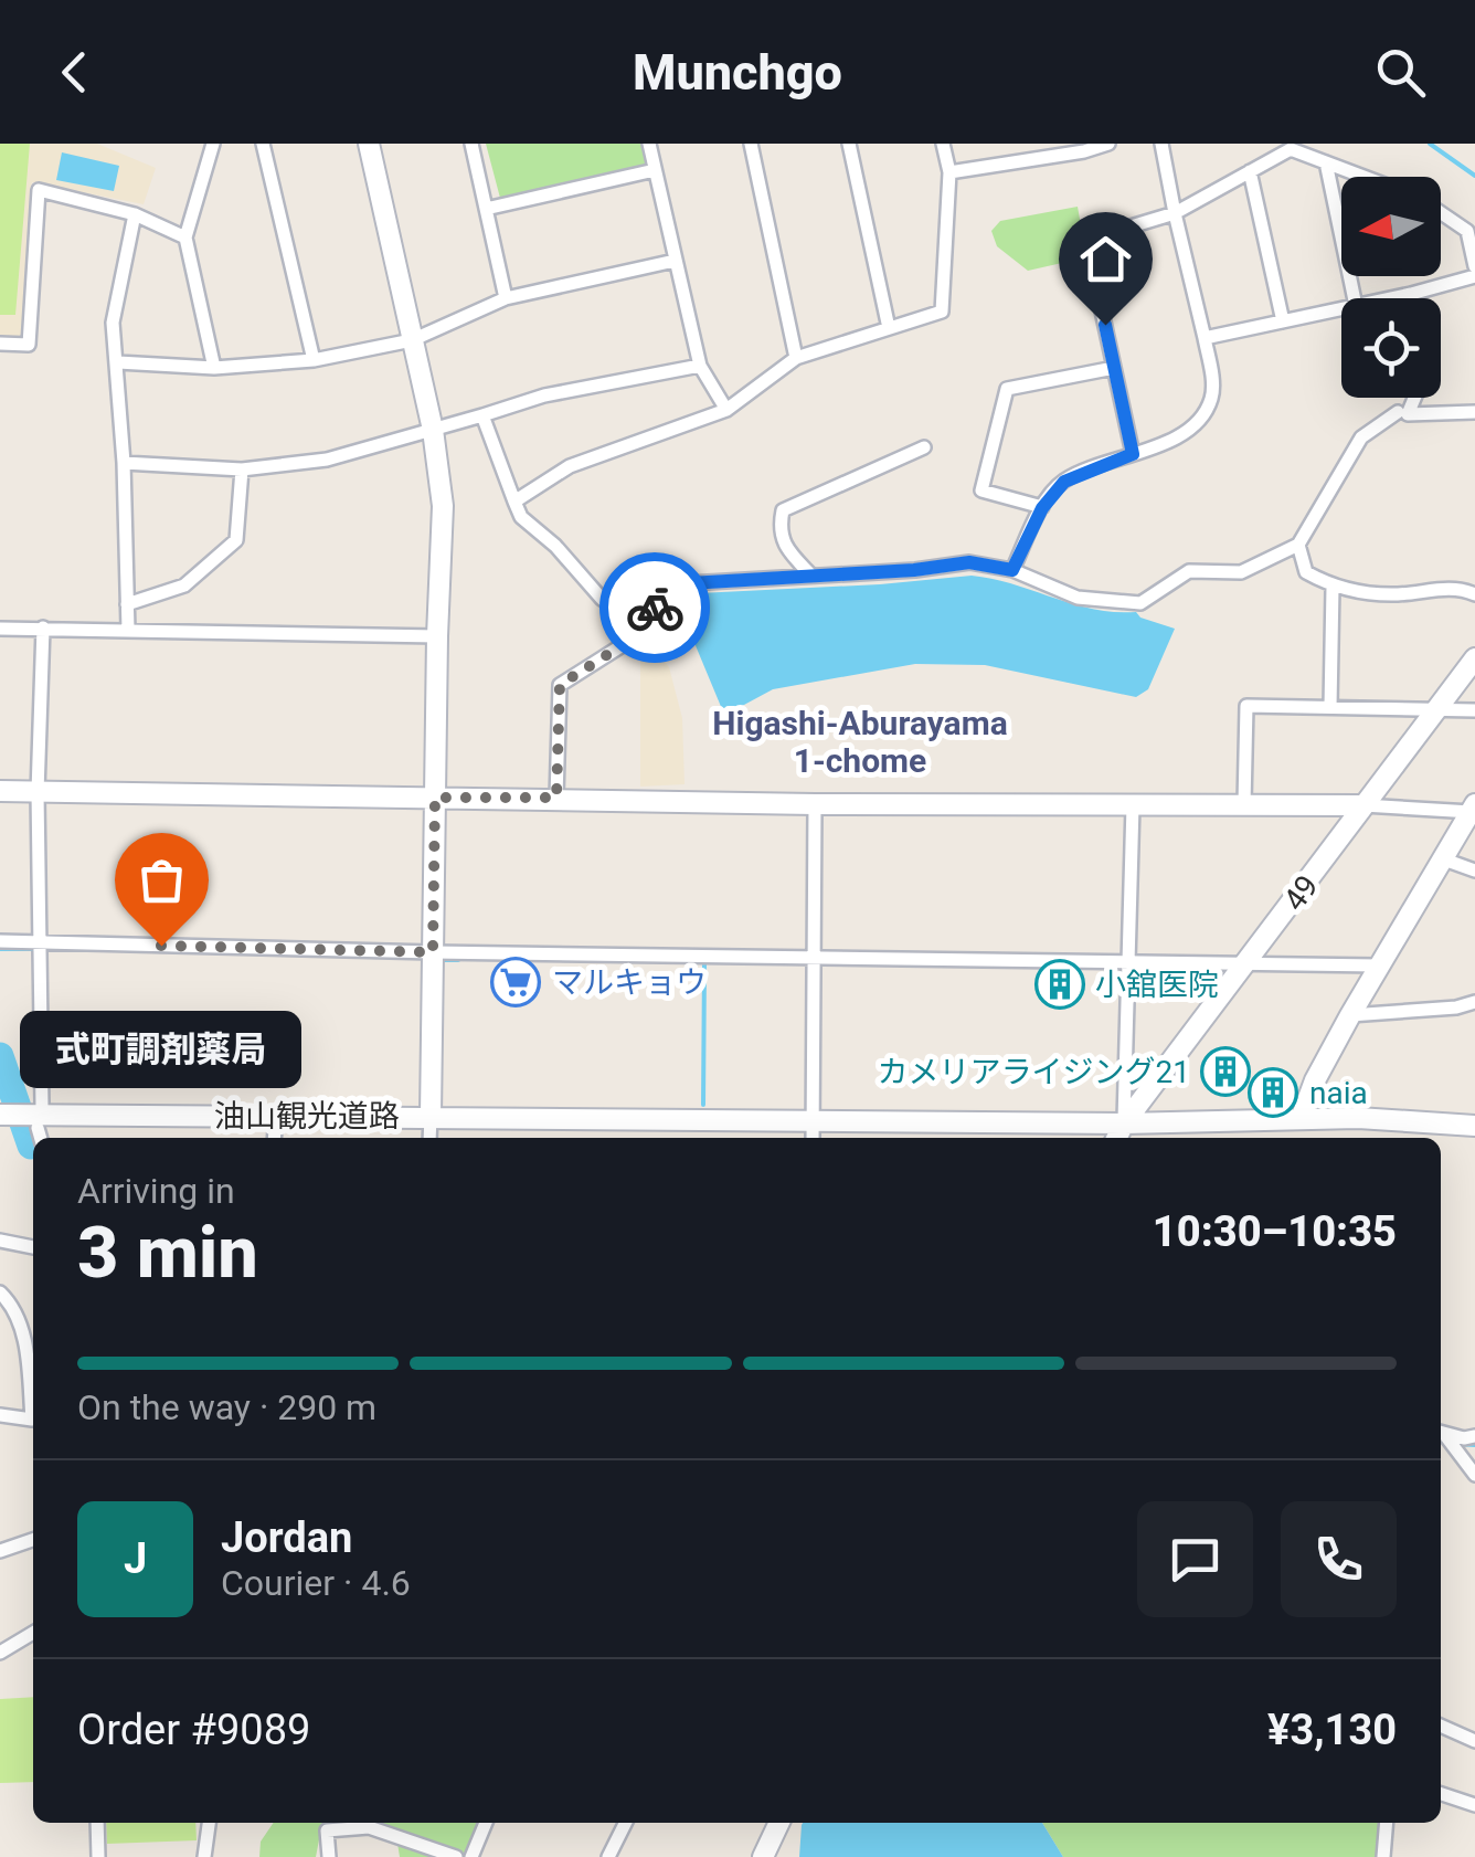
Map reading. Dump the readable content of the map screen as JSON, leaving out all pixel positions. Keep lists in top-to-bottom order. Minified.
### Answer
{"streets":{"street":["49","油山観光道路"]},"crossings":[["49","油山観光道路"]],"districts":["Higashi-Aburayama 1-chome"],"places":{"other":["式町調剤薬局"],"supermarket":["マルキョウ"],"building":["小舘医院","カメリアライジング21","naia"]},"north":"left","page":{"header":"Munchgo","bubble":"式町調剤薬局","heading":["3 min","Arriving in","10:30–10:35"],"panel":["Jordan","Courier · 4.6","Order #9089","¥3,130"],"bar":"On the way · 290 m","round":"J"}}
